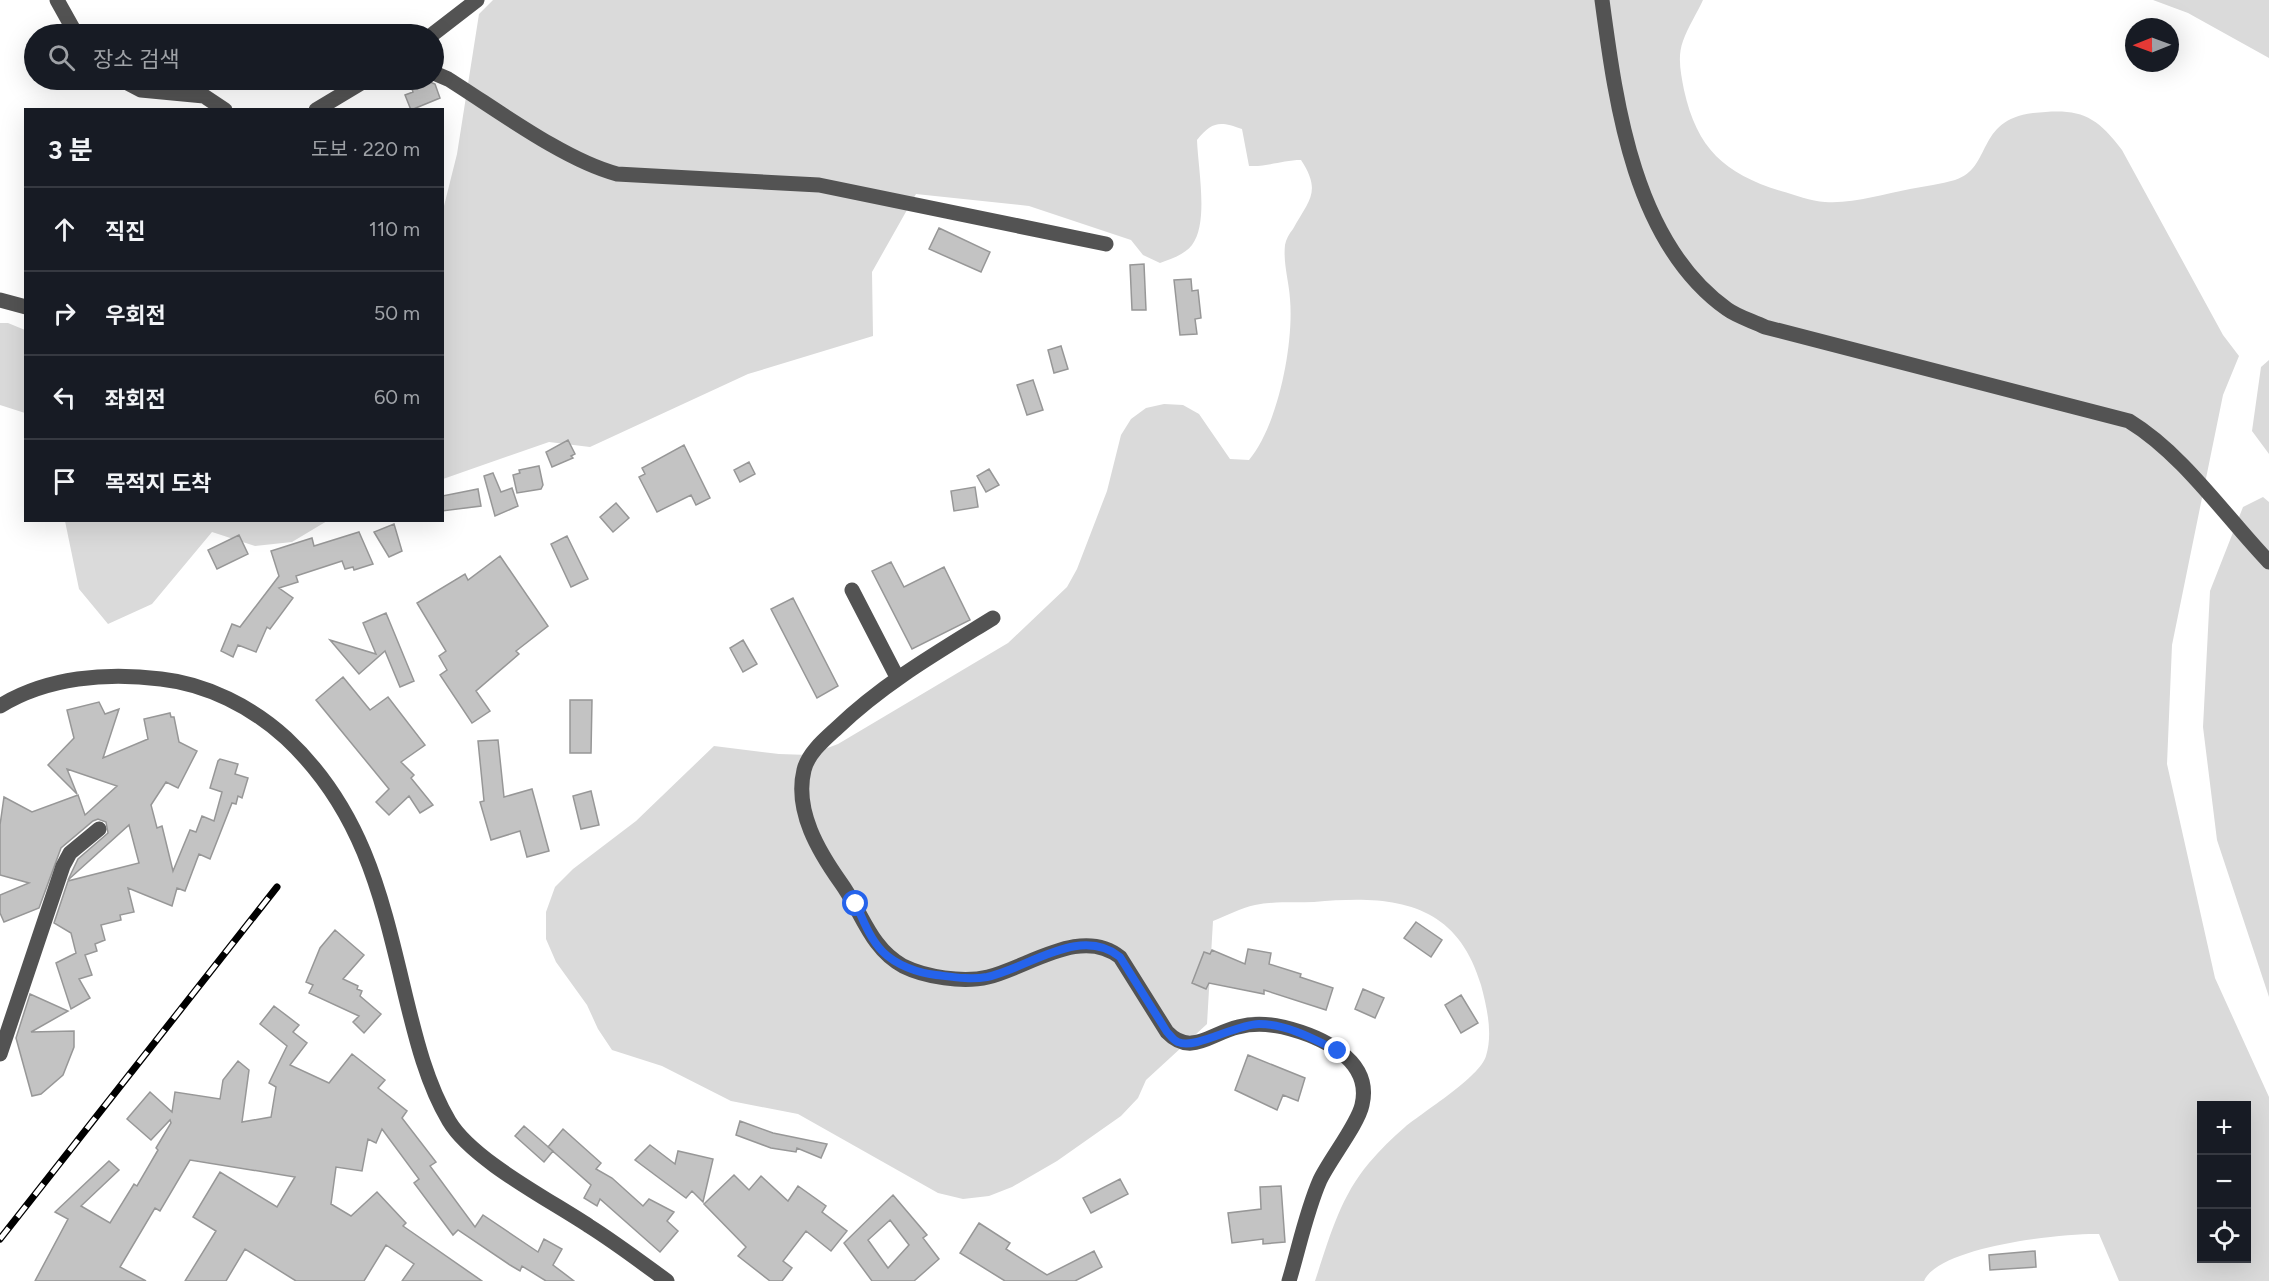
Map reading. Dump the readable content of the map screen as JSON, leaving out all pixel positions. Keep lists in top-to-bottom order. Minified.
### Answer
{"north":"left","page":{"search":"장소 검색","heading":["3 분","도보 · 220 m"],"list":[["직진","110 m"],["우회전","50 m"],["좌회전","60 m"],"목적지 도착"],"map_buttons":["+","−"]}}
